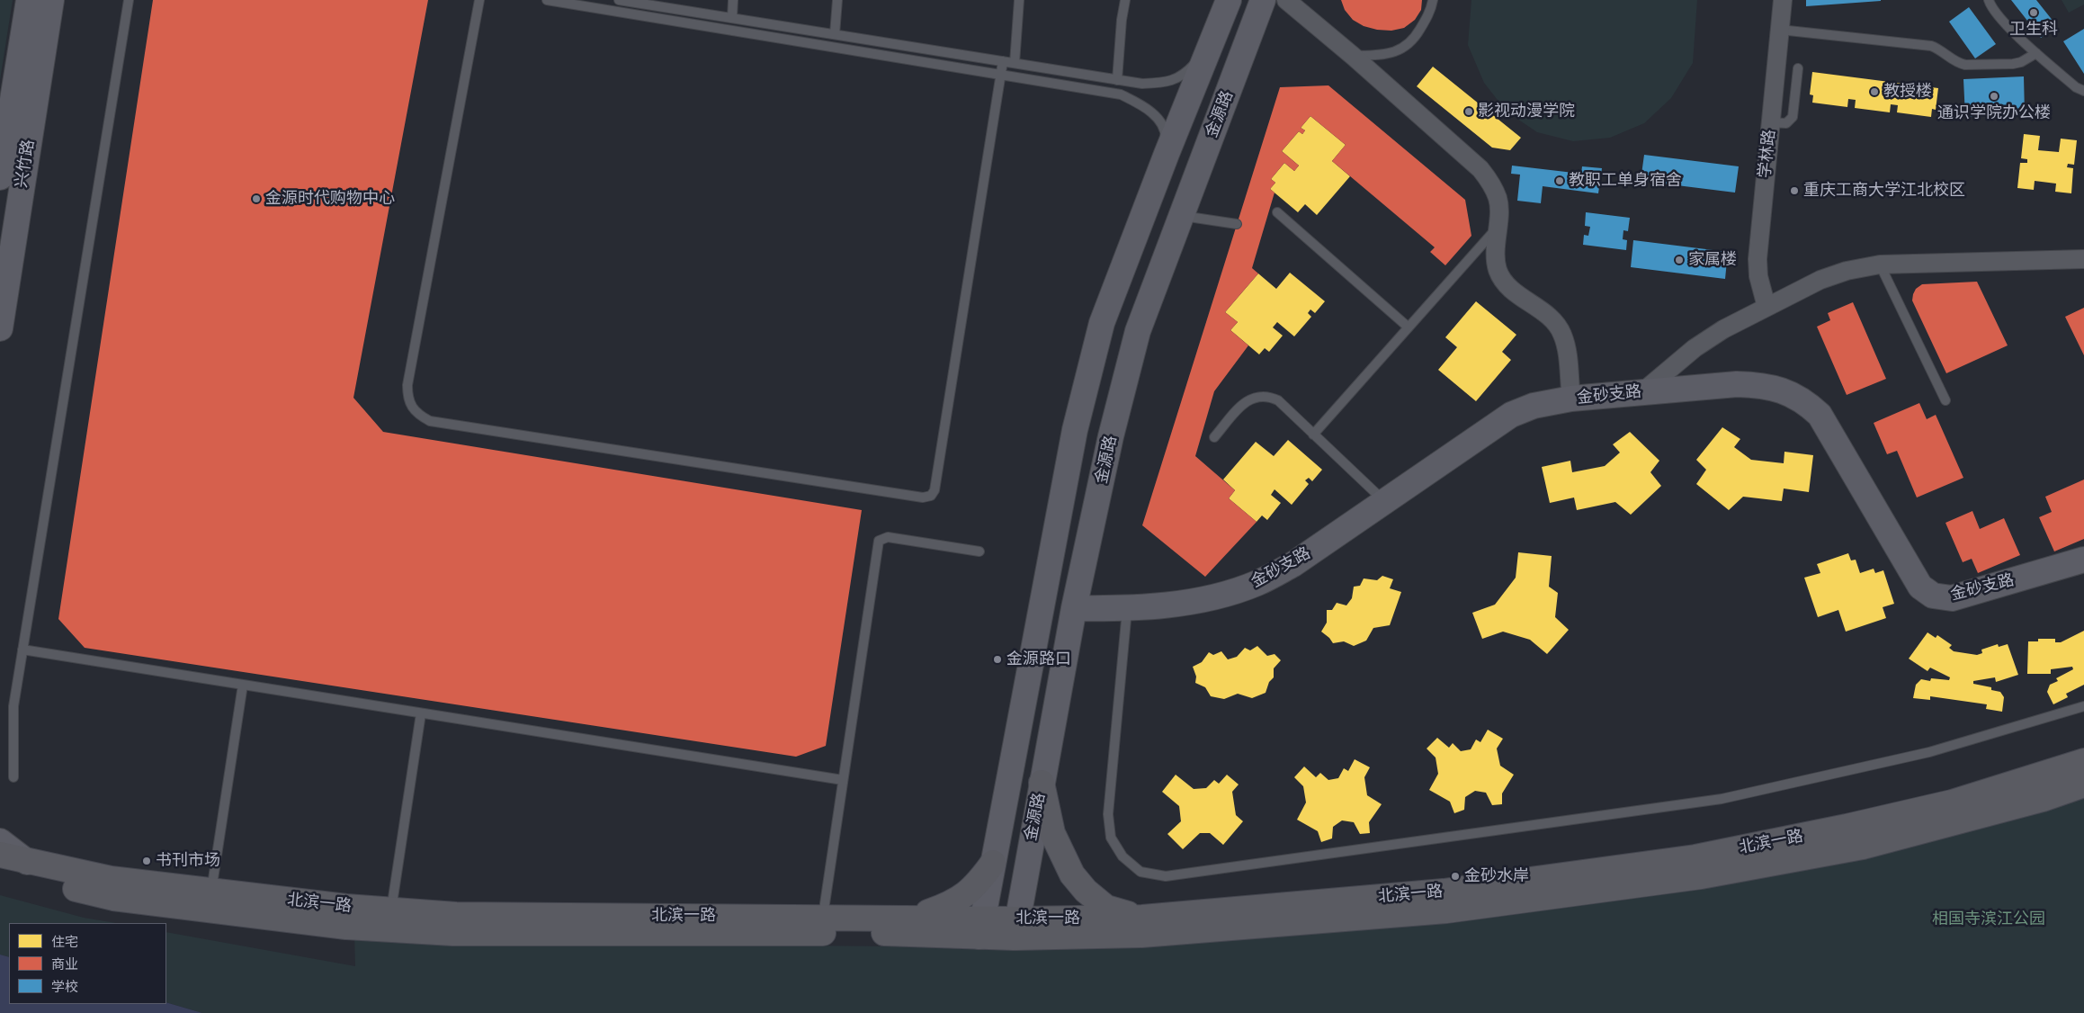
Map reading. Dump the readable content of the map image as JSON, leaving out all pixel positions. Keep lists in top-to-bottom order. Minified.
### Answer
{"streets":{"main road":["金源路","兴竹路","金砂支路","北滨一路"],"street":["学林路"]},"crossings":[["金源路","金砂支路"],["金源路","北滨一路"]],"parks":["相国寺滨江公园"],"places":["卫生科","教授楼","通识学院办公楼","影视动漫学院","教职工单身宿舍","重庆工商大学江北校区","金源时代购物中心","家属楼","金源路口","书刊市场","金砂水岸"],"legend":["住宅","商业","学校"]}
